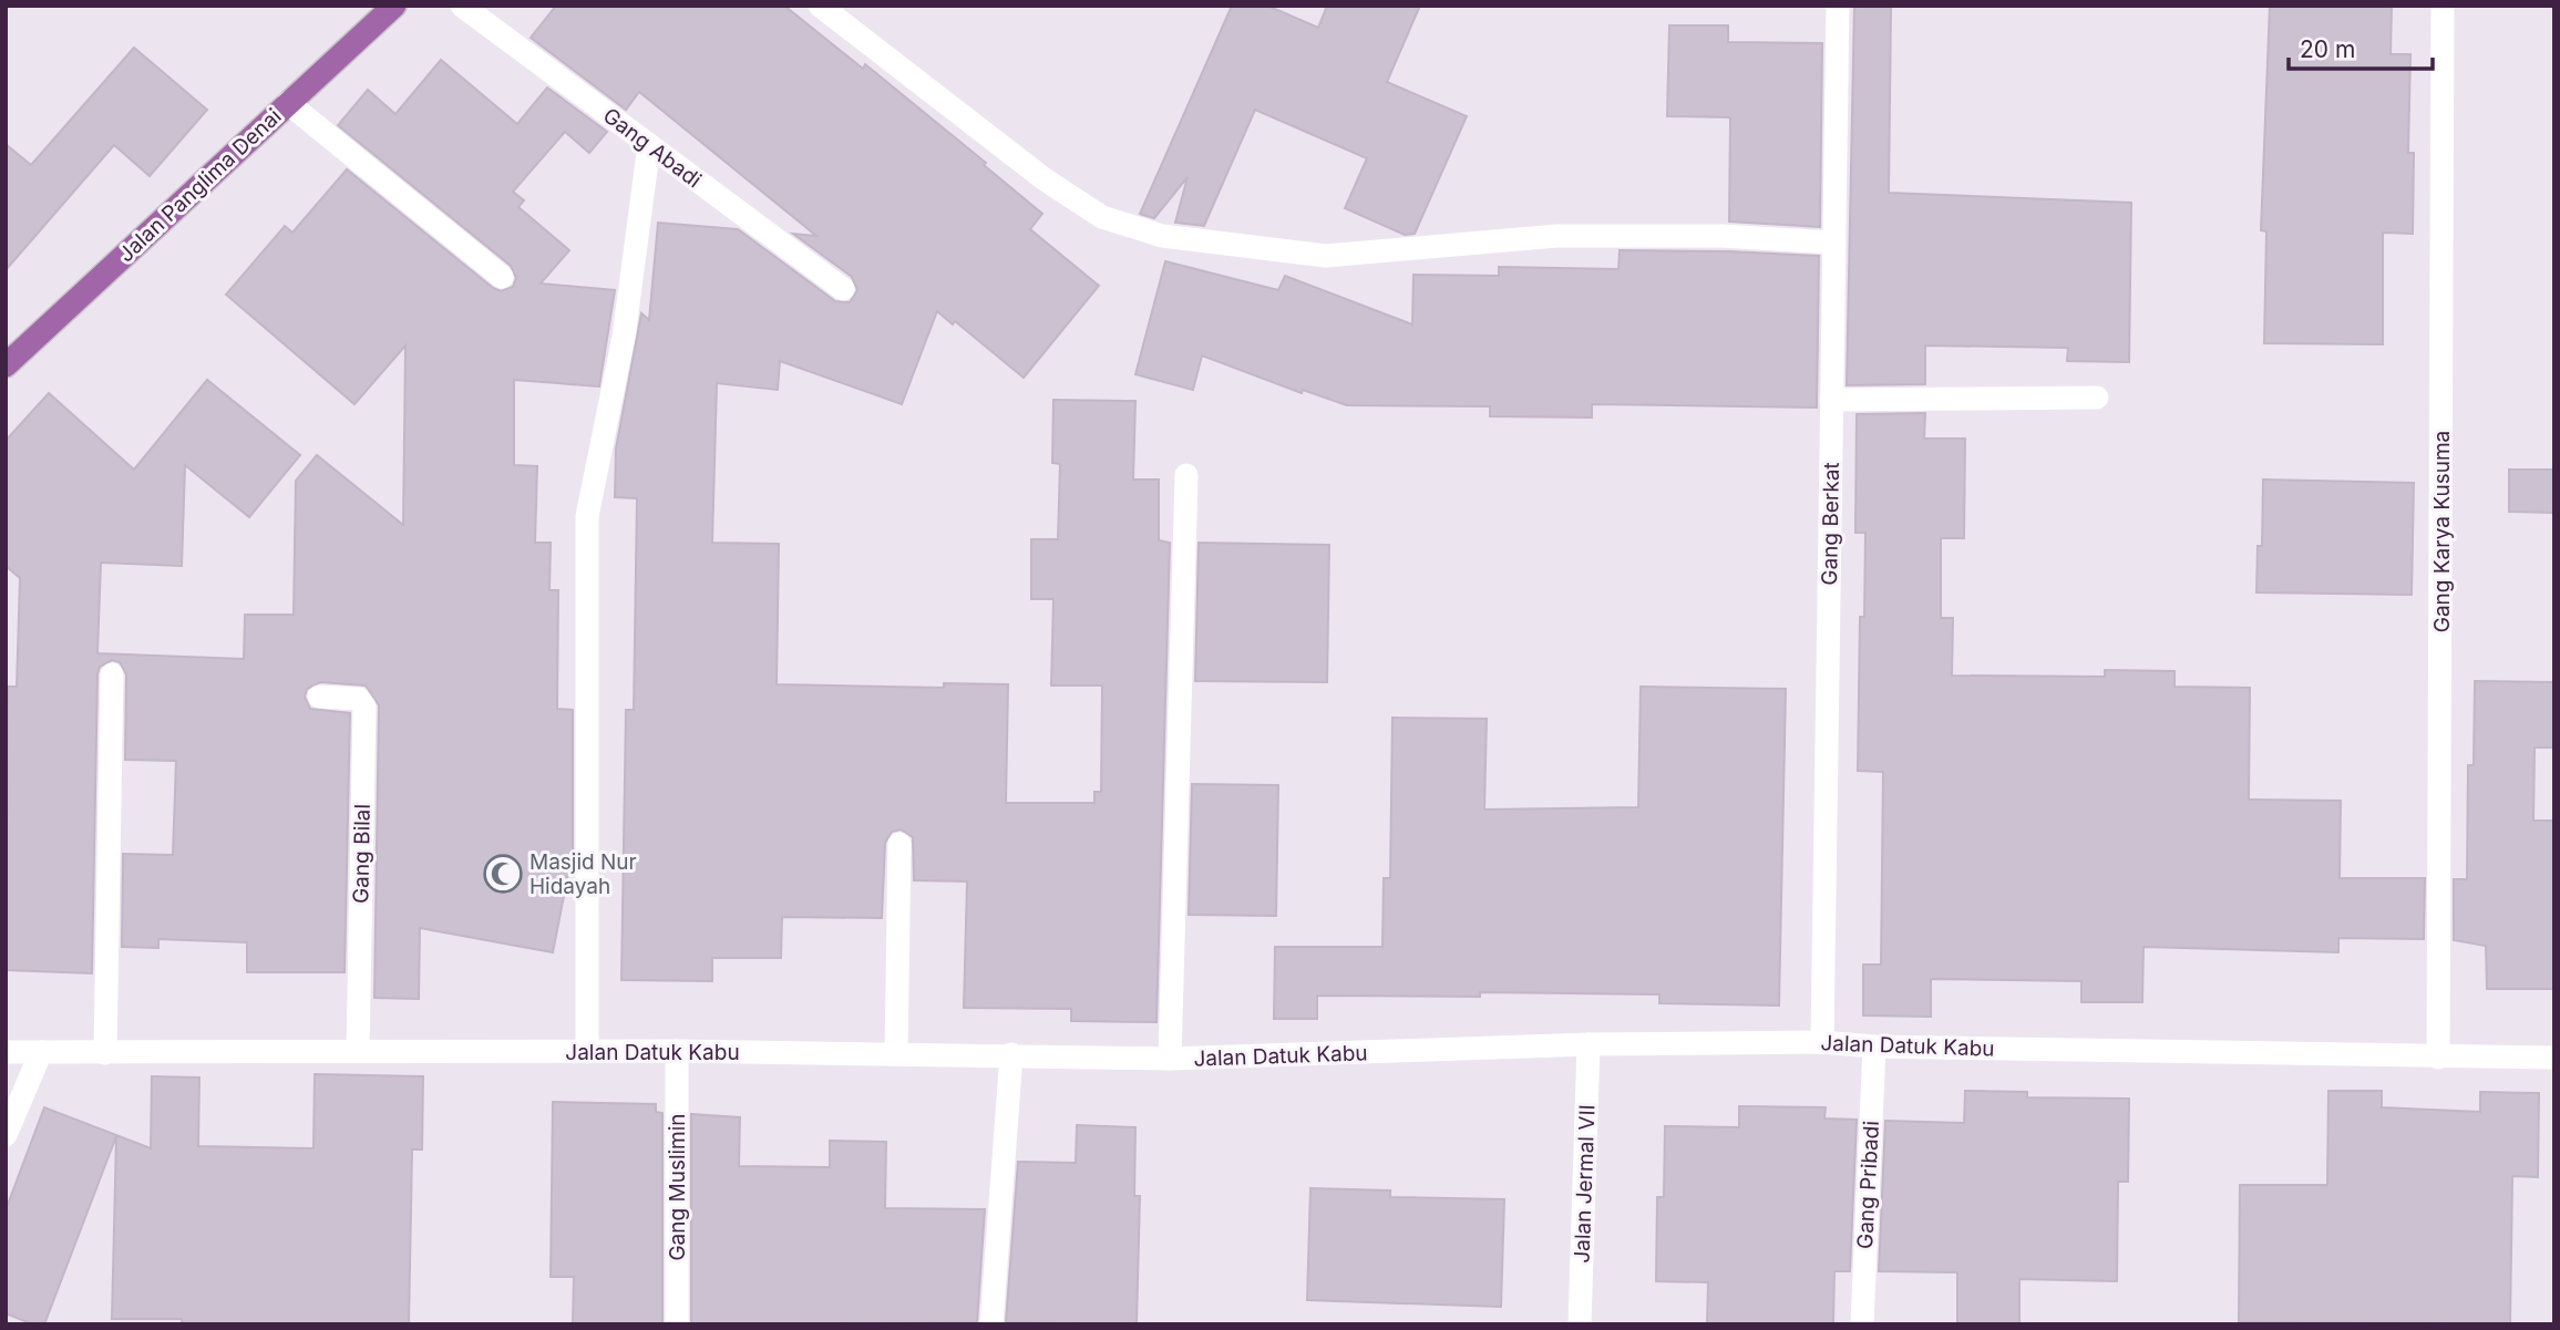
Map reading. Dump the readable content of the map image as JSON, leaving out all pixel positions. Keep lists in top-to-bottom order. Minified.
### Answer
{"streets":{"main road":["Jalan Panglima Denai"],"street":["Gang Abadi","Gang Berkat","Gang Karya Kusuma","Gang Bilal","Jalan Datuk Kabu","Jalan Jermal VII","Gang Pribadi","Gang Muslimin"]},"crossings":[["Gang Berkat","Jalan Datuk Kabu"],["Gang Karya Kusuma","Jalan Datuk Kabu"],["Gang Bilal","Jalan Datuk Kabu"],["Jalan Datuk Kabu","Jalan Jermal VII"],["Jalan Datuk Kabu","Gang Pribadi"],["Jalan Datuk Kabu","Gang Muslimin"]],"places":{"mosque":["Masjid Nur Hidayah"]},"scale_bar":"20 m"}
